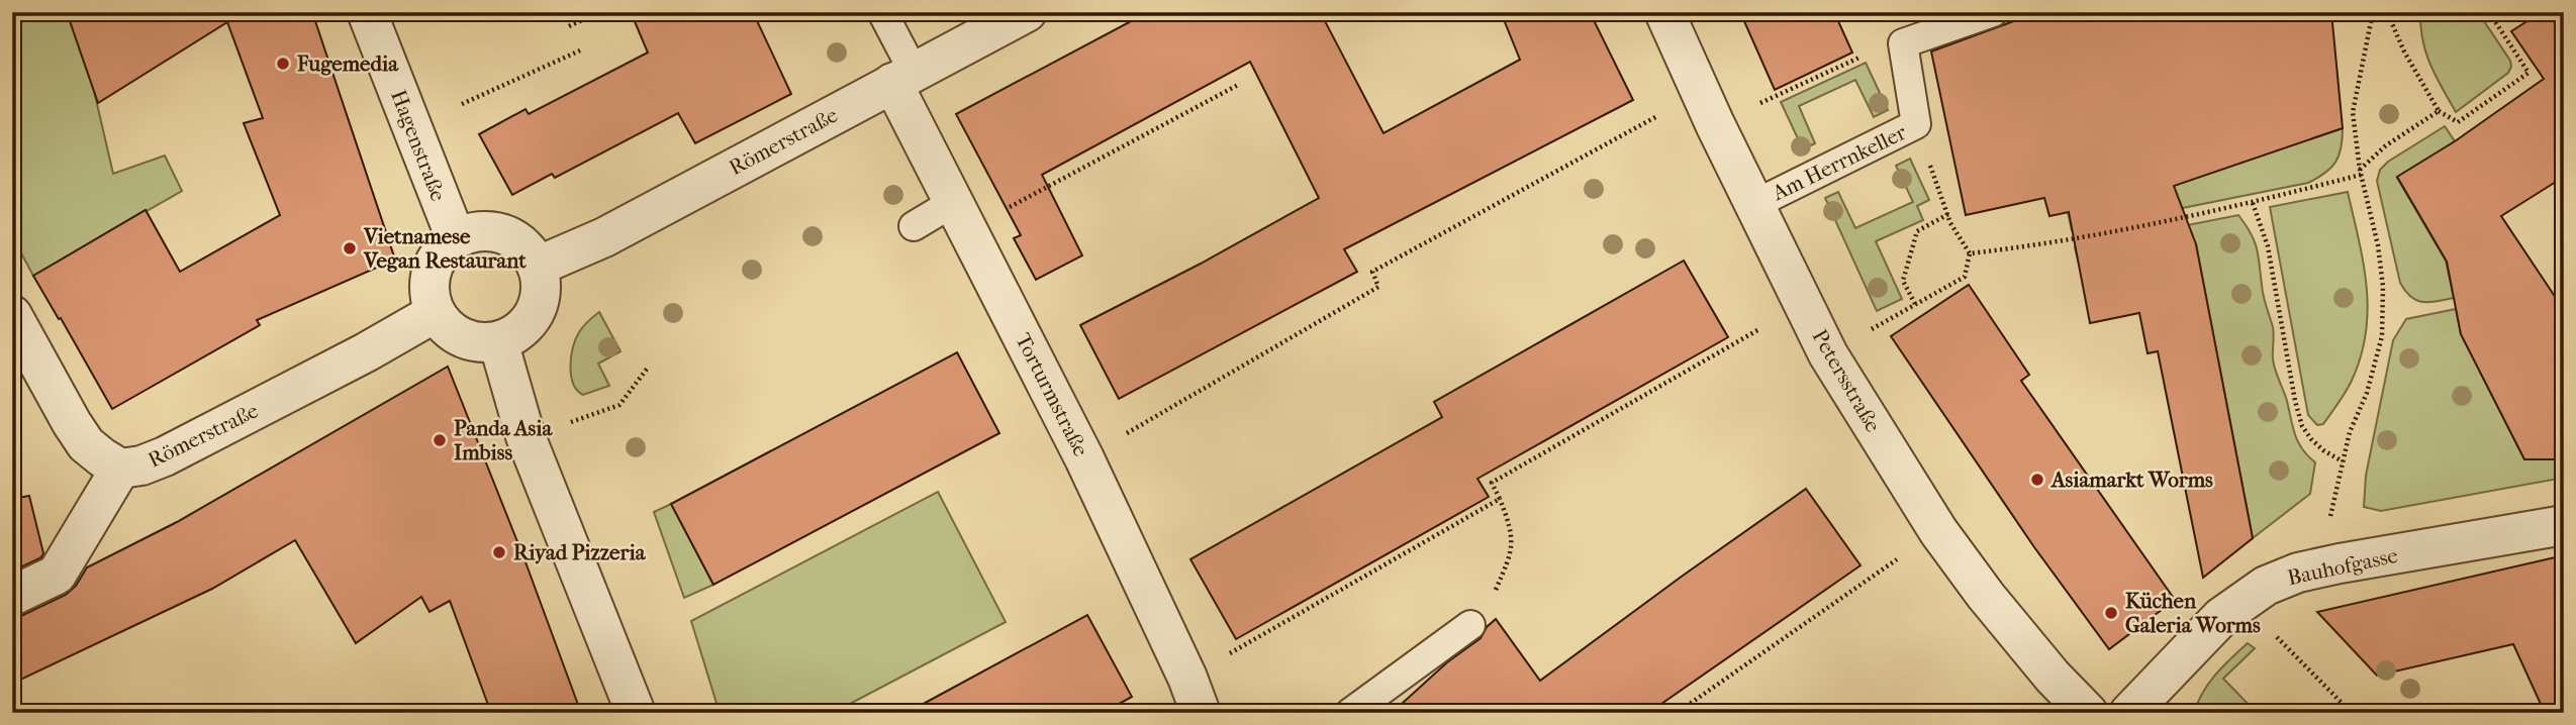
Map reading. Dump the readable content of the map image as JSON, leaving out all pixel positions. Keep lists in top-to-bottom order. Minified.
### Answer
{"streets":{"street":["Römerstraße","Hagenstraße","Petersstraße","Torturmstraße","Bauhofgasse"],"lane":["Am Herrnkeller"]},"crossings":[["Römerstraße","Hagenstraße"],["Römerstraße","Torturmstraße"],["Am Herrnkeller","Petersstraße"]],"places":["Fugemedia","Vietnamese Vegan Restaurant","Panda Asia Imbiss","Asiamarkt Worms","Riyad Pizzeria","Küchen Galeria Worms"]}
